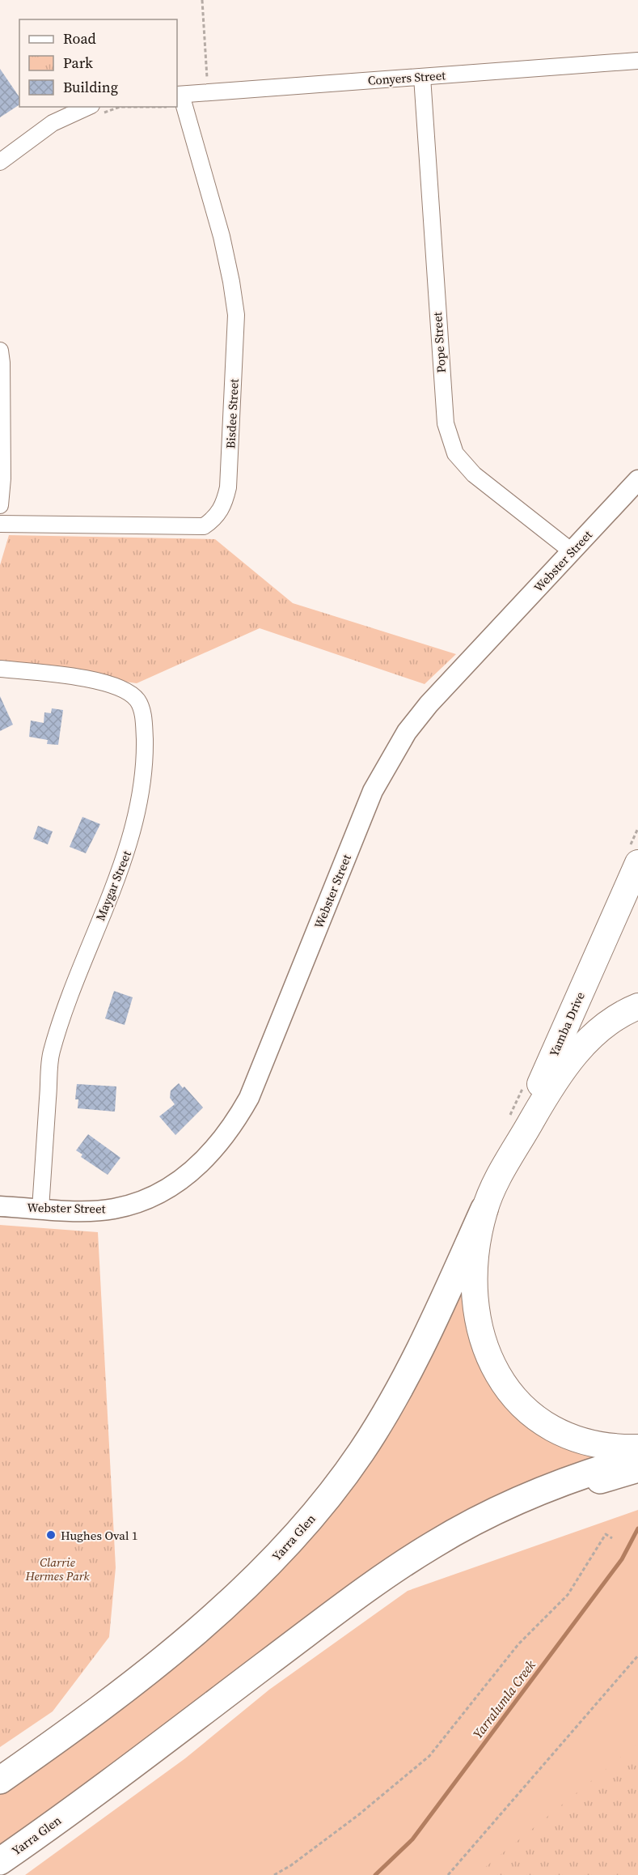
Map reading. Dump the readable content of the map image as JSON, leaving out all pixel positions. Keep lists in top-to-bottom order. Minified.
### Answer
{"streets":{"highway":["Yarra Glen"],"main road":["Yamba Drive"],"street":["Conyers Street","Pope Street","Bisdee Street","Webster Street","Maygar Street"]},"crossings":[["Conyers Street","Pope Street"],["Conyers Street","Bisdee Street"],["Pope Street","Webster Street"],["Webster Street","Maygar Street"]],"water":["Yarralumla Creek"],"parks":["Clarrie Hermes Park"],"places":["Hughes Oval 1"],"legend":["Road","Park","Building"]}
